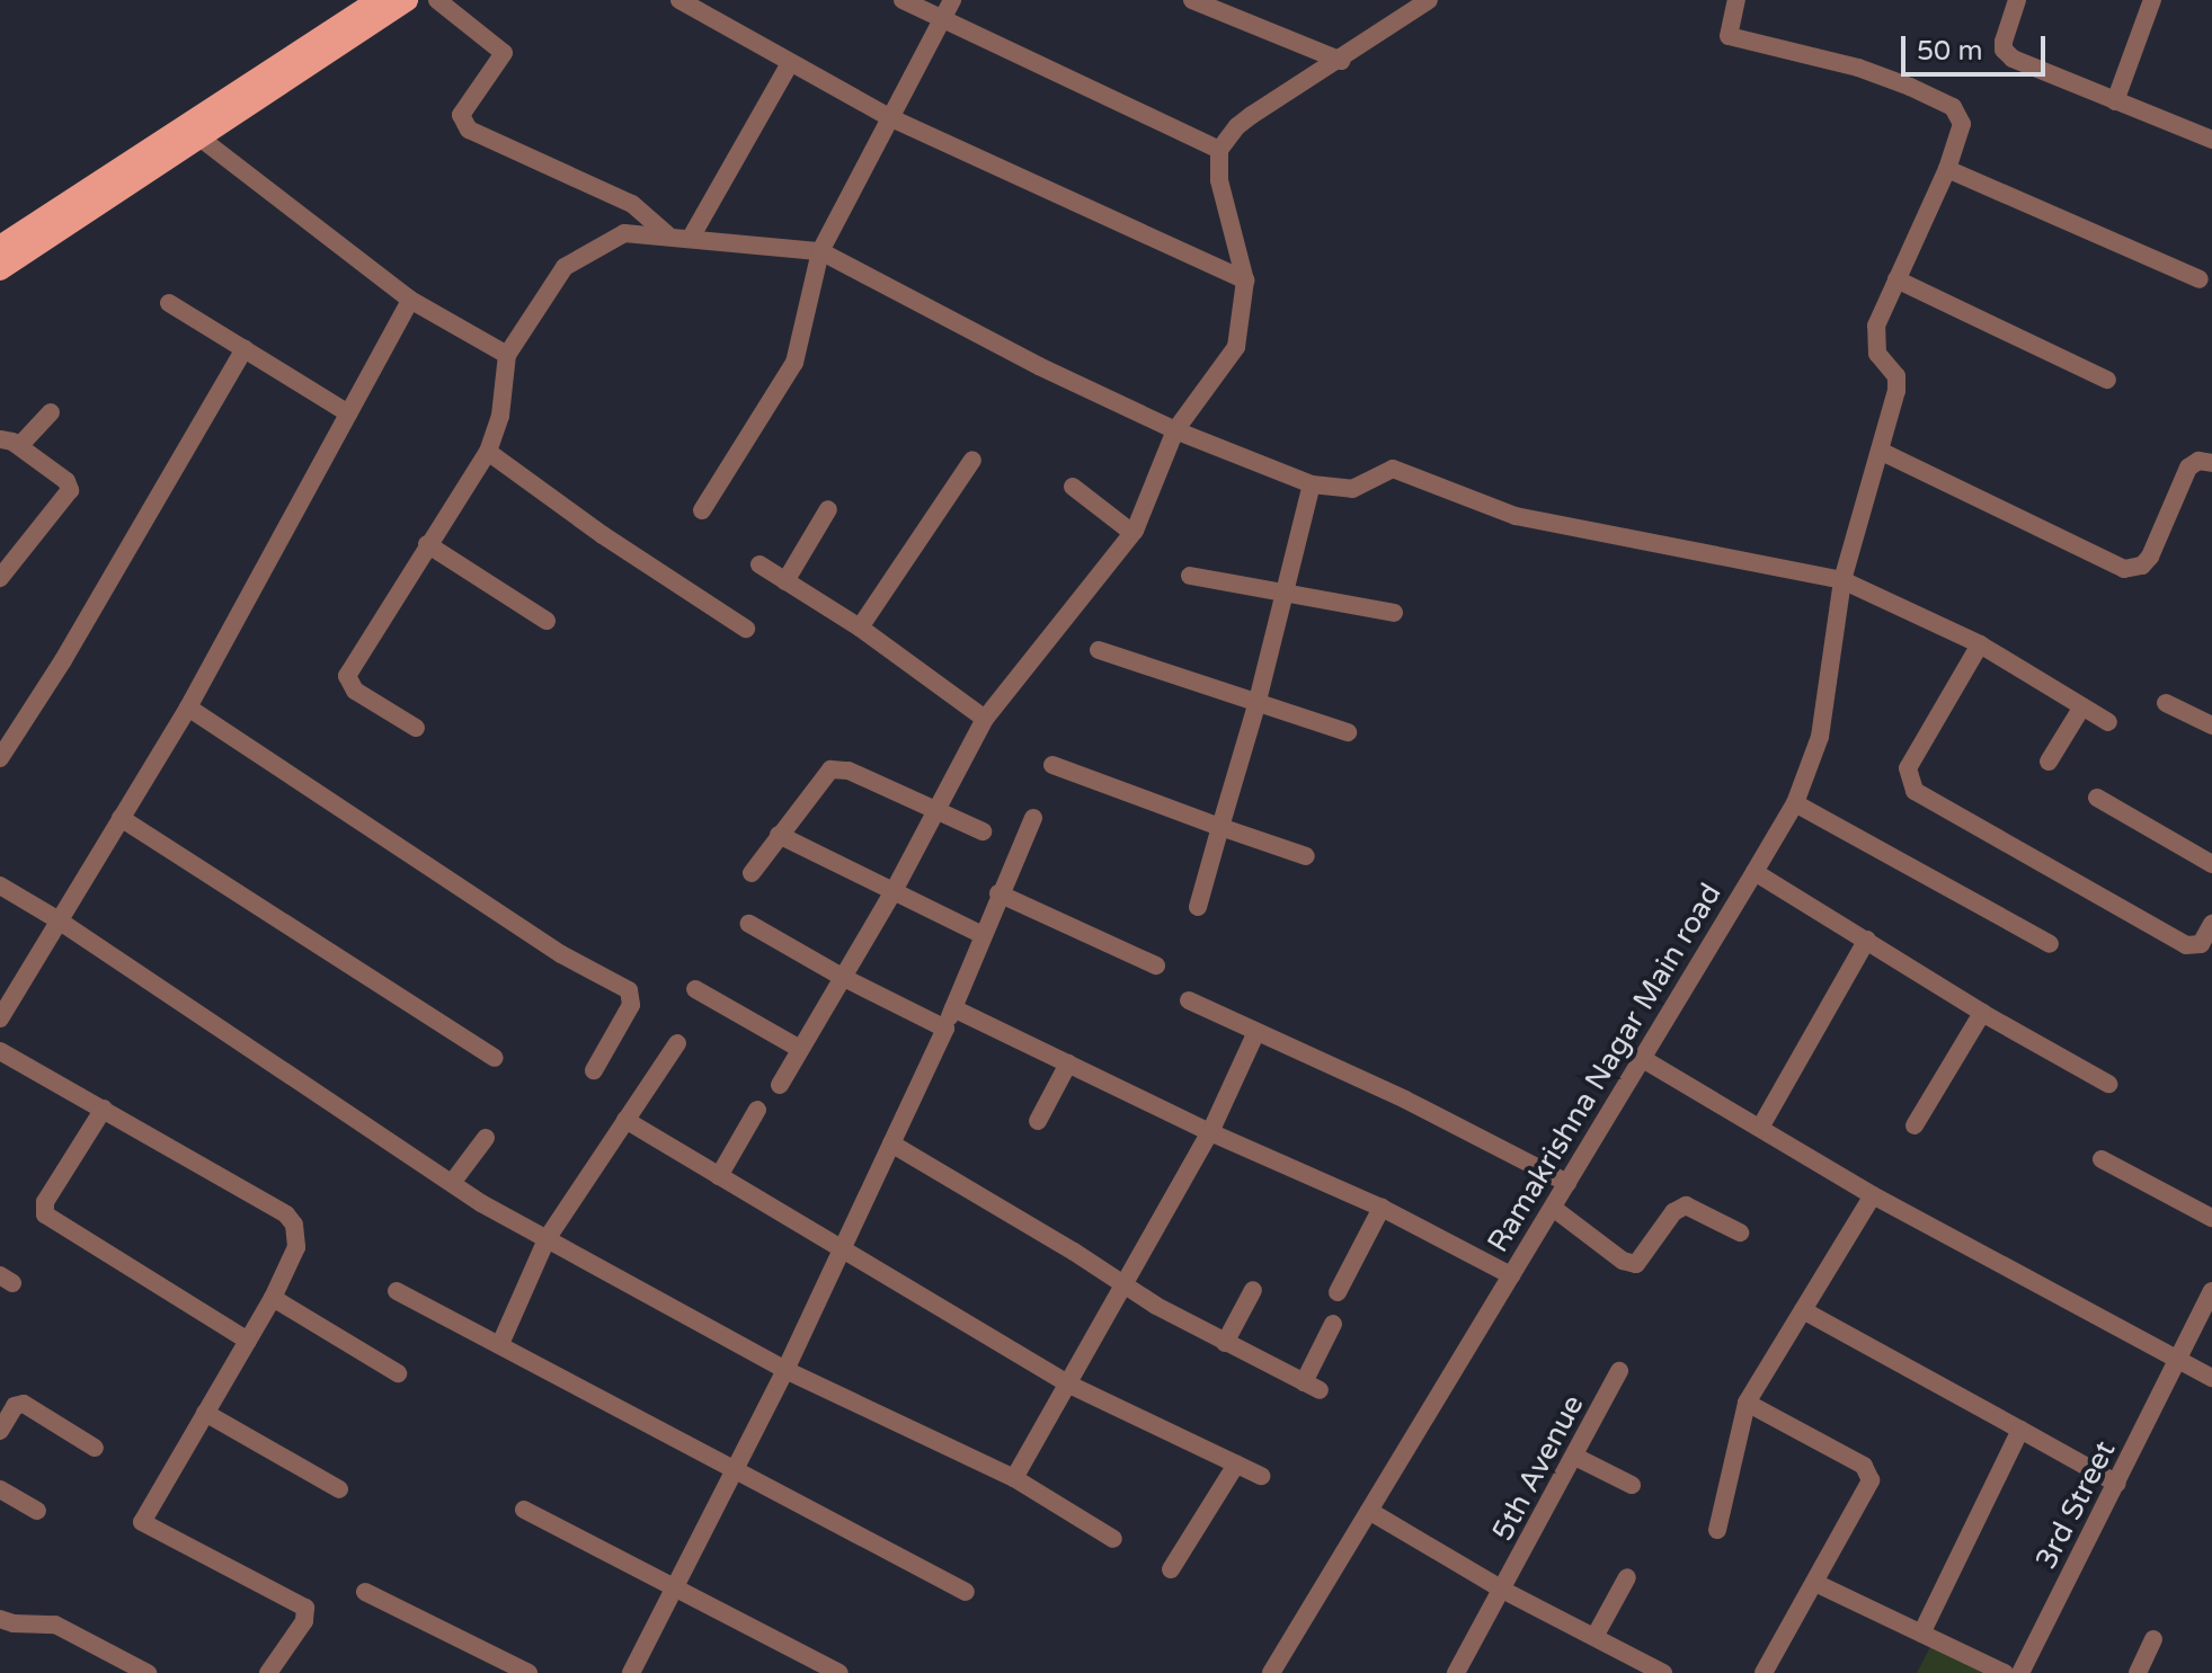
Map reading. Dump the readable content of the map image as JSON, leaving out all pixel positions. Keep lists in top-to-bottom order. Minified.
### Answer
{"streets":{"street":["Ramakrishna Nagar Main road","5th Avenue","3rd Street"]},"scale_bar":"50 m"}
